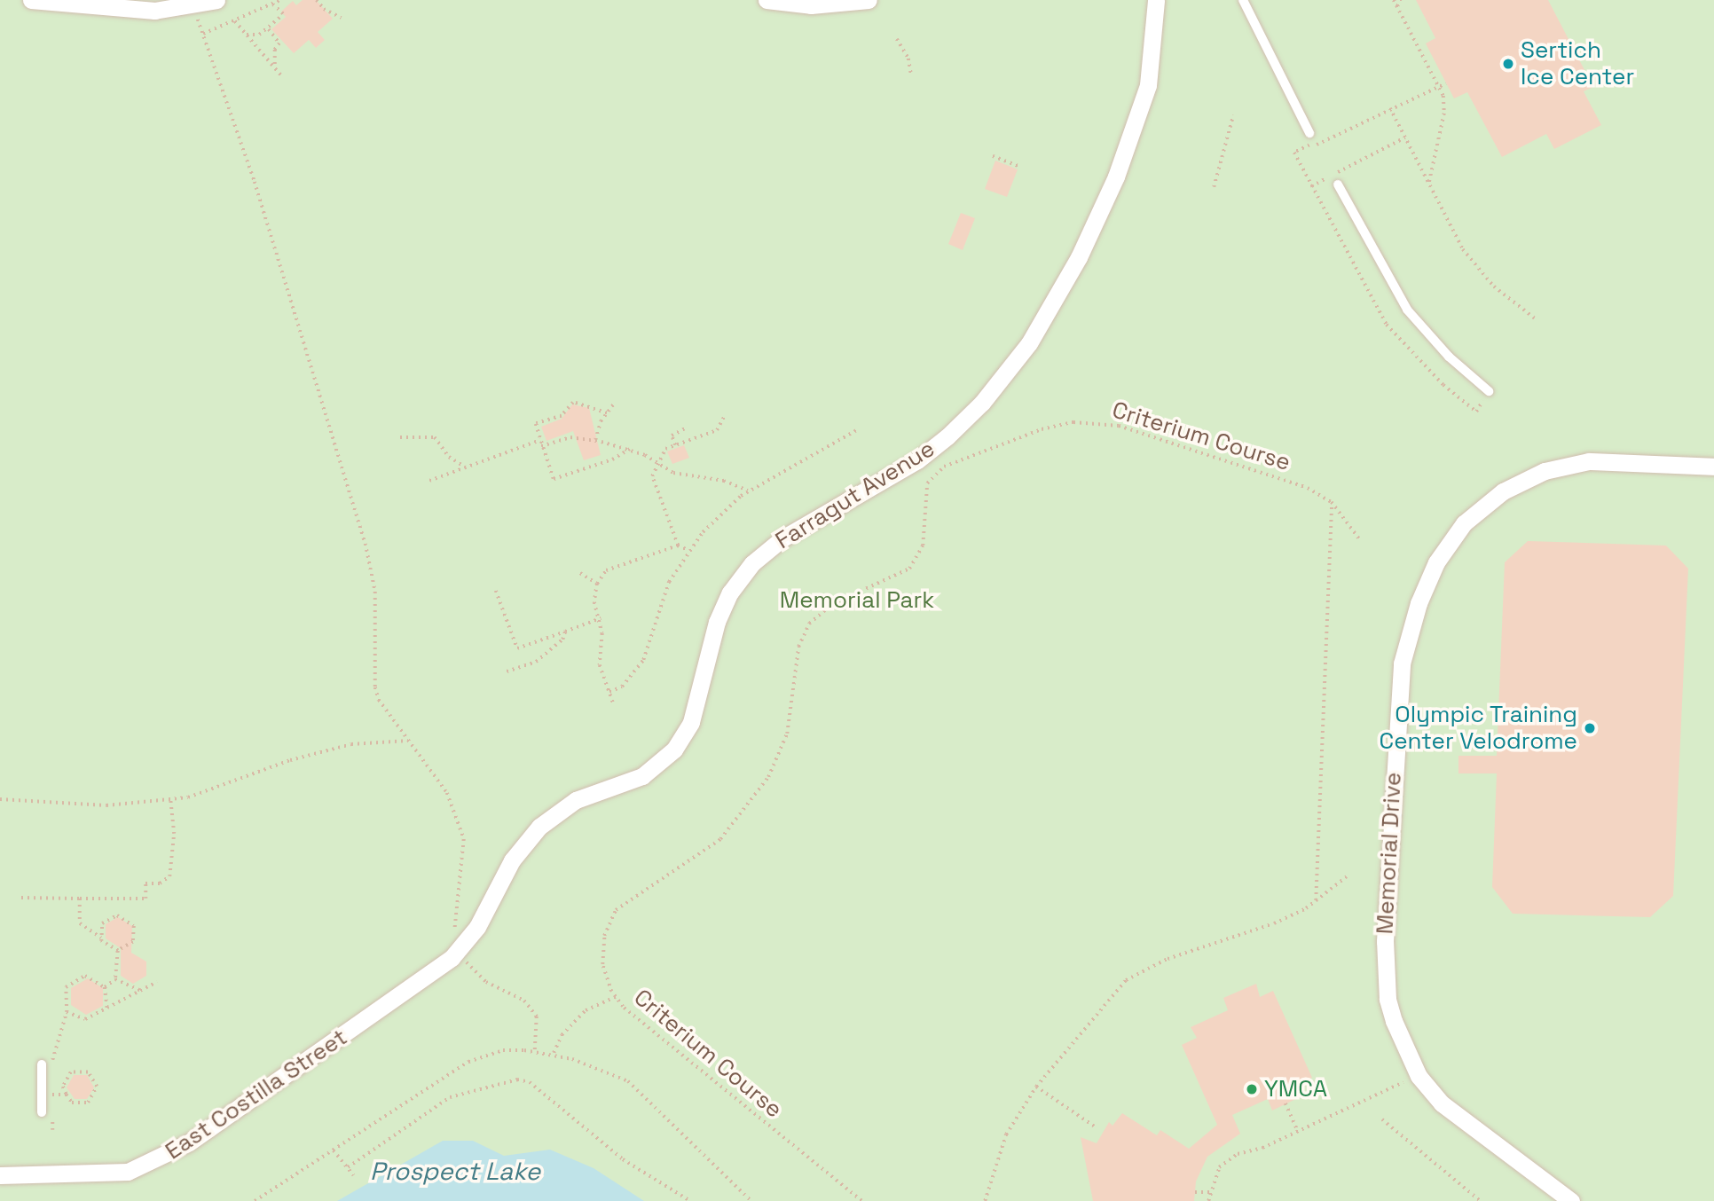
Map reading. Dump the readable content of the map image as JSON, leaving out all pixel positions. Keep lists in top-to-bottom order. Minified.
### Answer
{"streets":{"street":["Farragut Avenue","Memorial Drive","East Costilla Street"],"path":["Criterium Course"]},"crossings":[["Farragut Avenue","East Costilla Street"]],"water":["Prospect Lake"],"parks":["Memorial Park"],"places":["Sertich Ice Center","Olympic Training Center Velodrome","YMCA"]}
